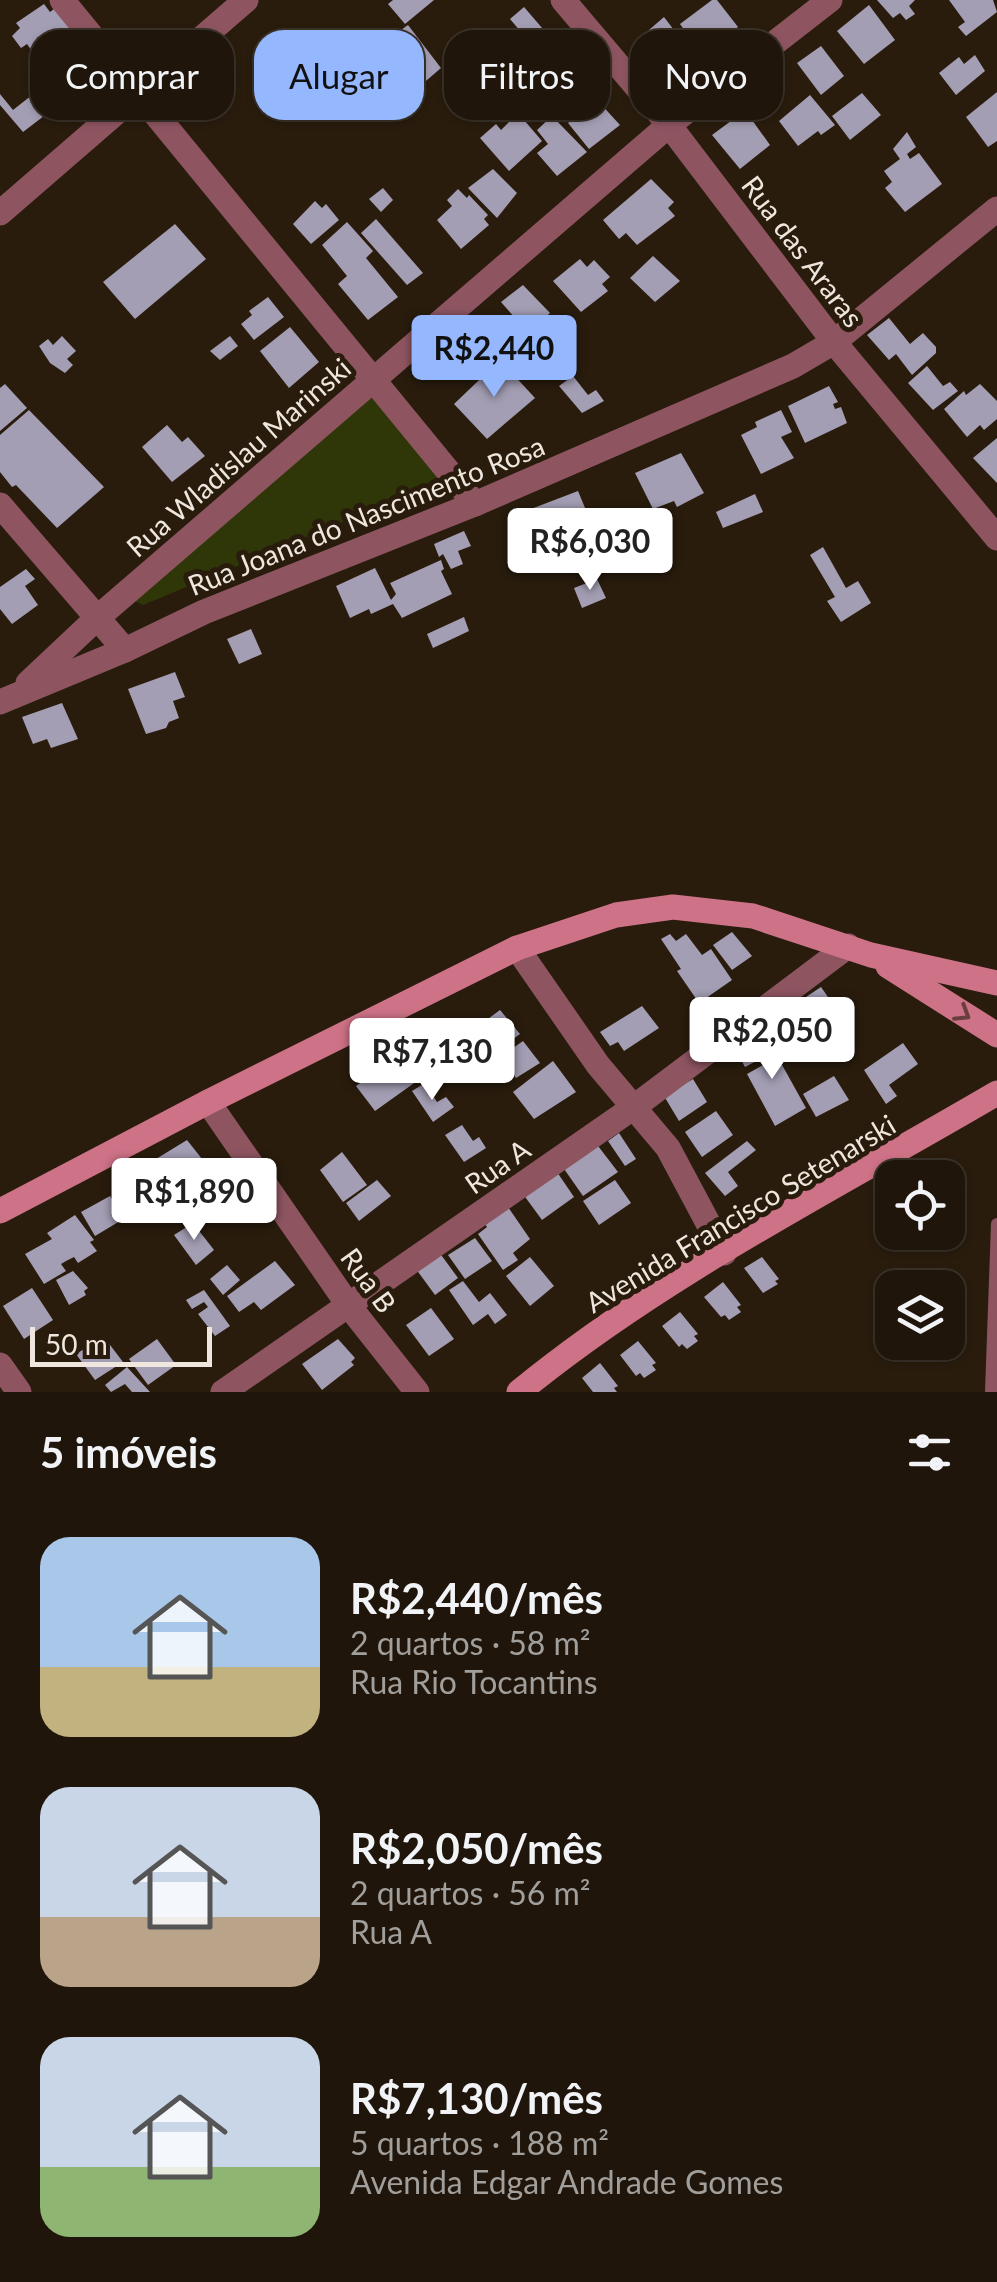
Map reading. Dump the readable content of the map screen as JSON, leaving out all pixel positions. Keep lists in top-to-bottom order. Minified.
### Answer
{"streets":{"main road":["Avenida Francisco Setenarski"],"street":["Rua das Araras","Rua Wladislau Marinski","Rua Joana do Nascimento Rosa","Rua A","Rua B"]},"crossings":[["Rua das Araras","Rua Wladislau Marinski"],["Rua das Araras","Rua Joana do Nascimento Rosa"],["Rua Wladislau Marinski","Rua Joana do Nascimento Rosa"],["Rua A","Rua B"]],"scale_bar":"50 m","page":{"chip":["Comprar","Alugar","Filtros","Novo"],"price":["R$2,440","R$6,030","R$2,050","R$7,130","R$1,890"],"scale":"50 m","heading":"5 imóveis","list":[{"name":"R$2,440/mês","note":"2 quartos · 58 m² · Rua Rio Tocantins"},{"name":"R$2,050/mês","note":"2 quartos · 56 m² · Rua A"},{"name":"R$7,130/mês","note":"5 quartos · 188 m² · Avenida Edgar Andrade Gomes"}]}}
